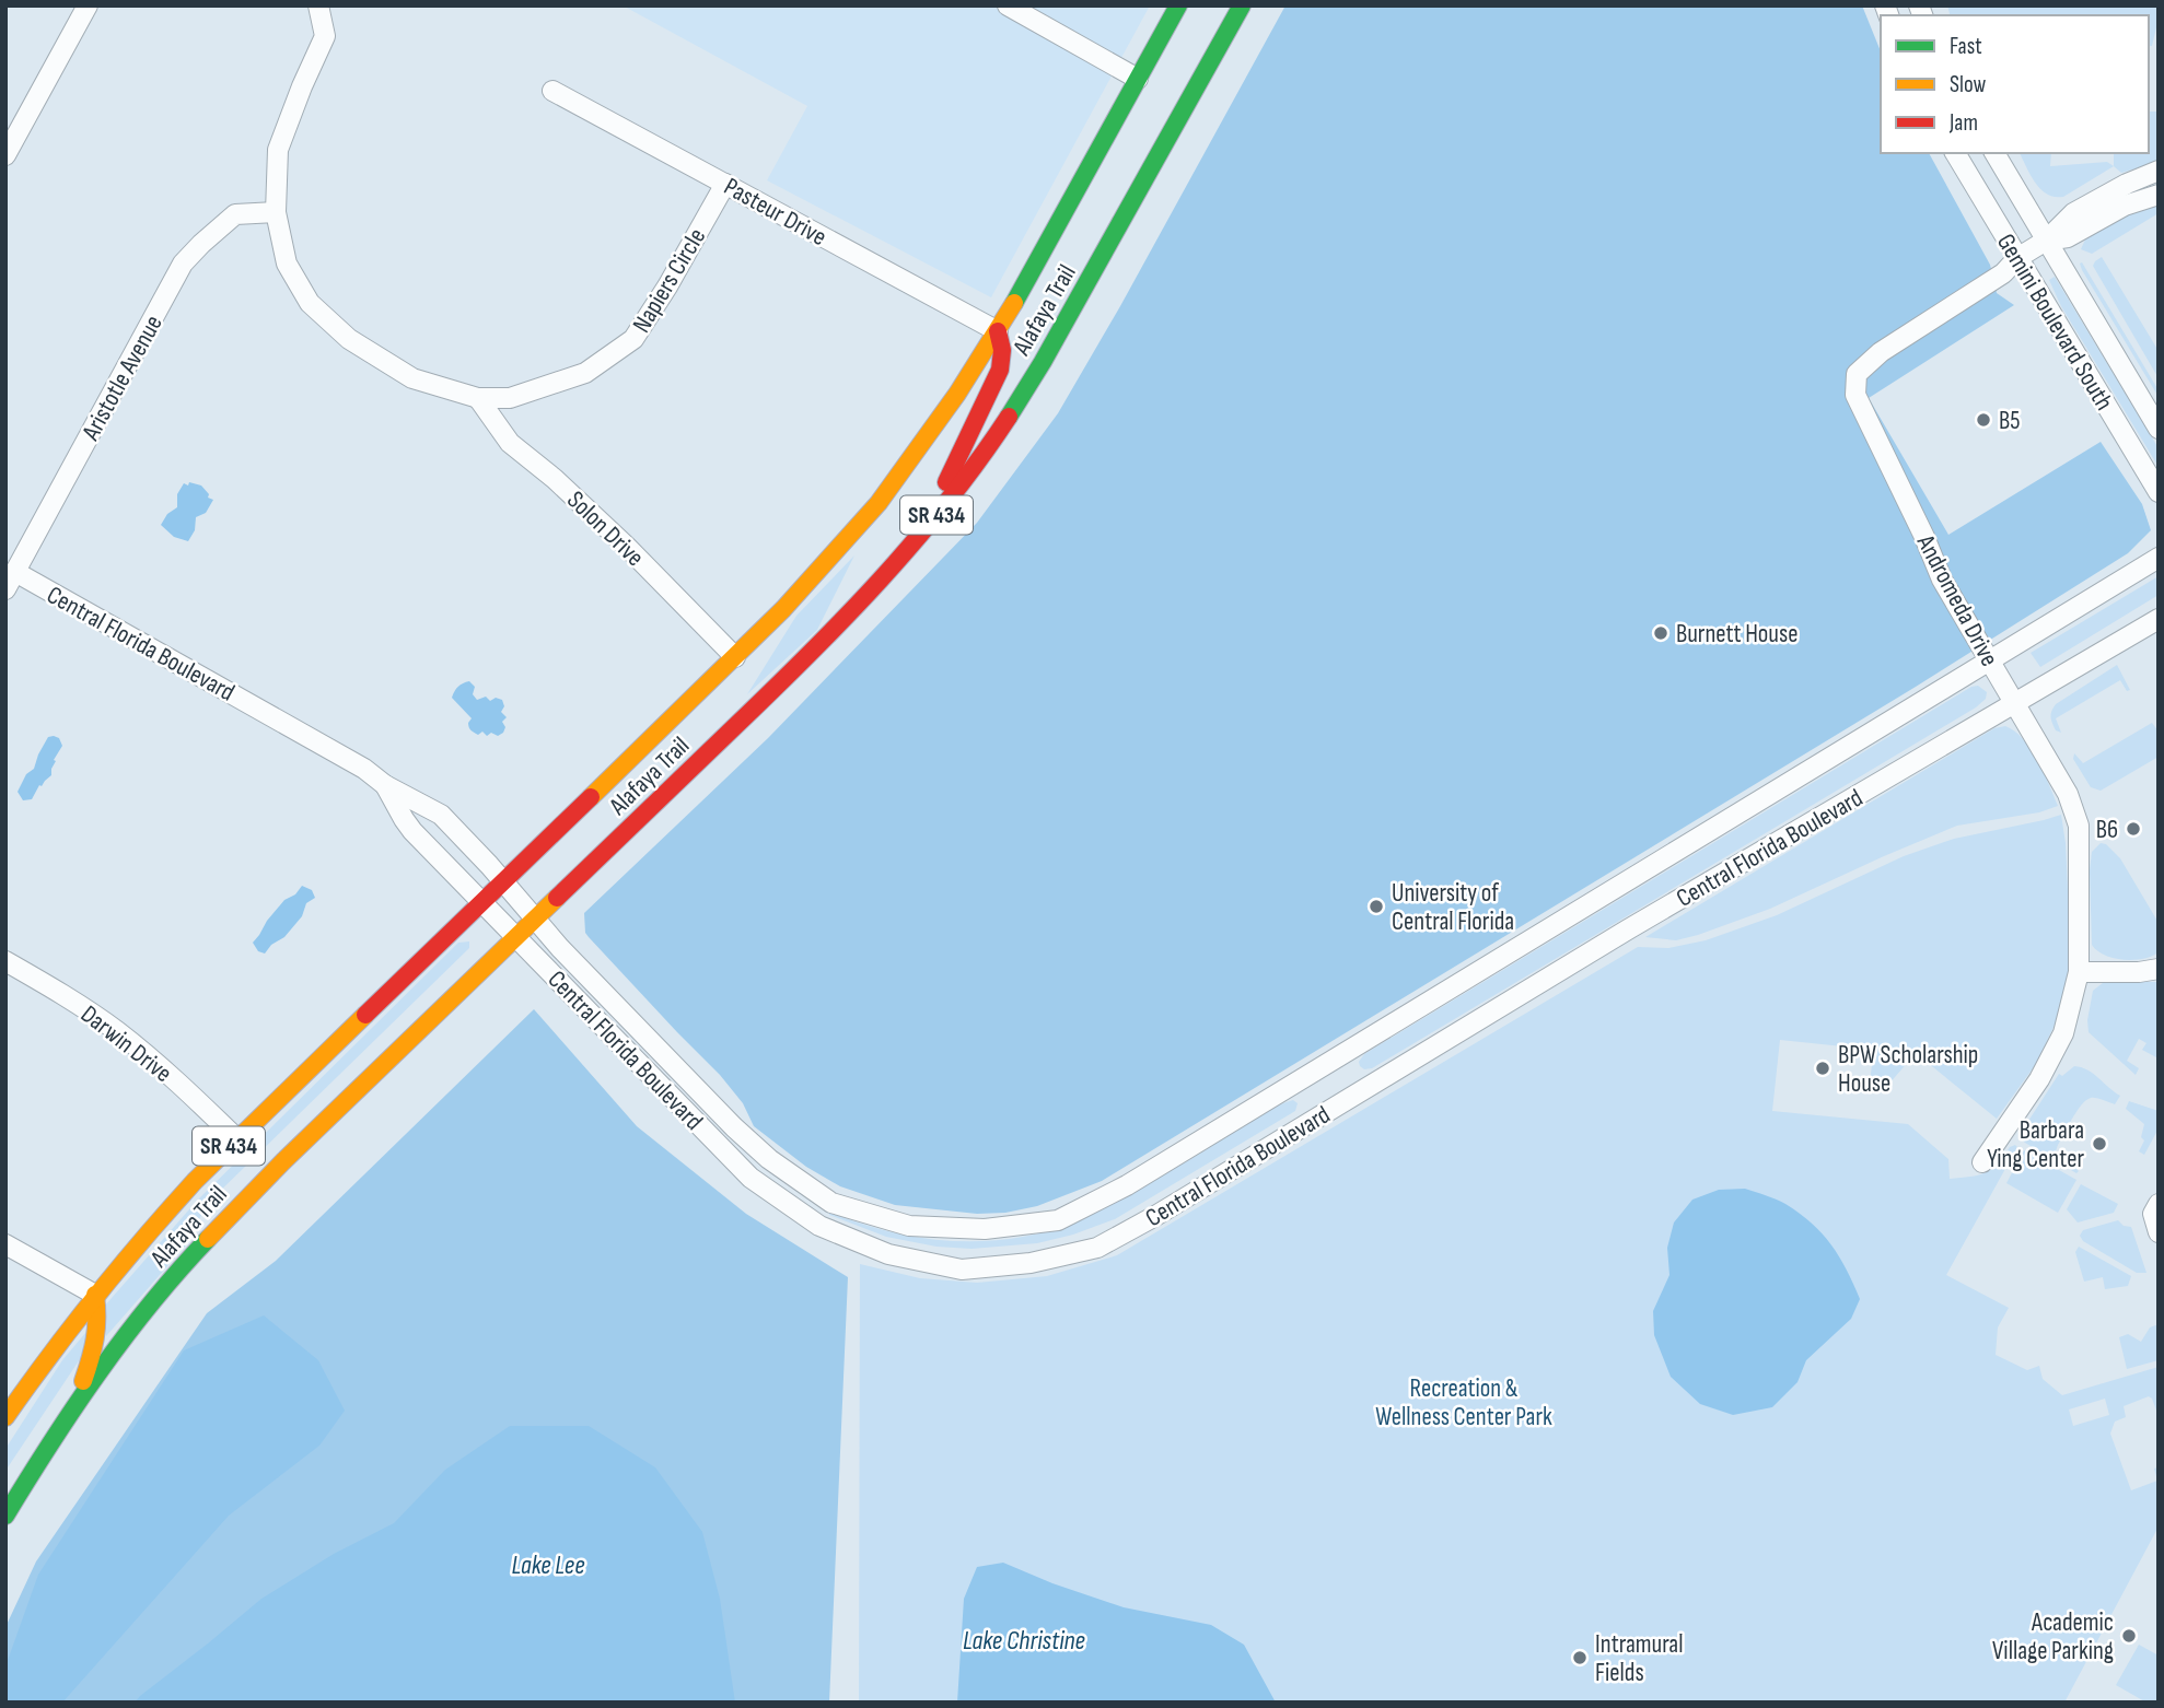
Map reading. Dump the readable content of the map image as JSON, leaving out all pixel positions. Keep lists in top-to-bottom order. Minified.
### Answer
{"streets":{"main road":["Alafaya Trail","SR 434"],"street":["Pasteur Drive","Napiers Circle","Gemini Boulevard South","Aristotle Avenue","Solon Drive","Andromeda Drive","Central Florida Boulevard","Darwin Drive"]},"crossings":[["Pasteur Drive","Napiers Circle"],["Pasteur Drive","Alafaya Trail"],["Napiers Circle","Aristotle Avenue"],["Napiers Circle","Solon Drive"],["Alafaya Trail","Solon Drive"],["Alafaya Trail","Central Florida Boulevard"],["Alafaya Trail","Darwin Drive"],["Gemini Boulevard South","Andromeda Drive"],["Aristotle Avenue","Central Florida Boulevard"],["Andromeda Drive","Central Florida Boulevard"]],"water":["Lake Lee","Lake Christine"],"parks":["Recreation & Wellness Center Park"],"places":["B5","Burnett House","B6","University of Central Florida","BPW Scholarship House","Barbara Ying Center","Academic Village Parking","Intramural Fields"],"legend":["Fast","Slow","Jam"]}
